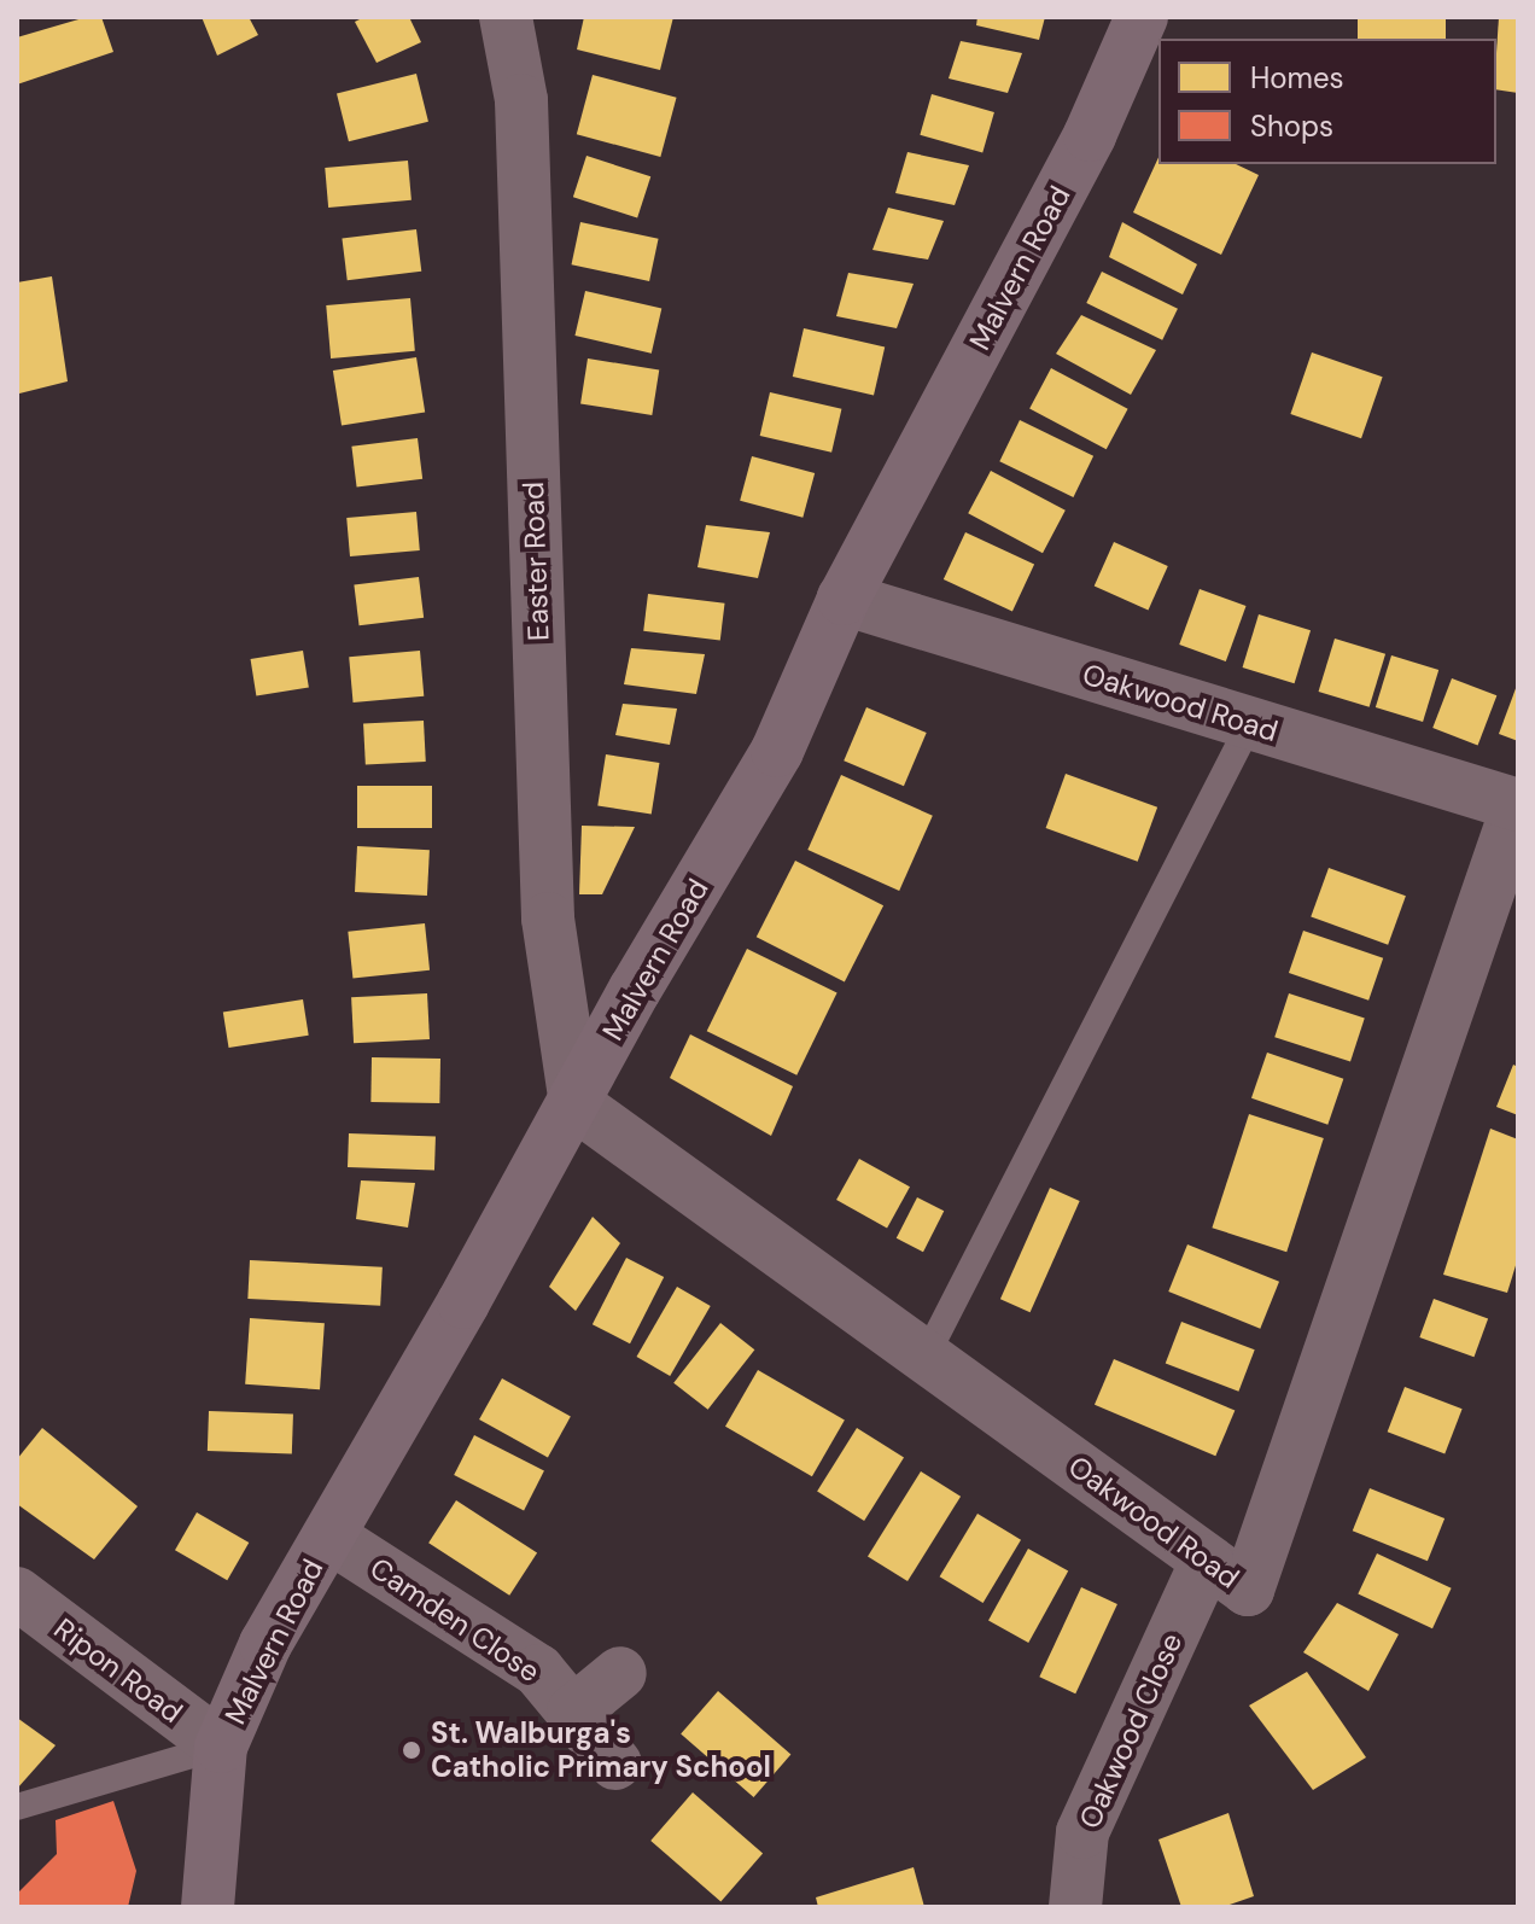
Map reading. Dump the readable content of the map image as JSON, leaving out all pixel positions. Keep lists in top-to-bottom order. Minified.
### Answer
{"streets":{"street":["Malvern Road","Easter Road","Oakwood Road","Camden Close","Ripon Road","Oakwood Close"]},"crossings":[["Malvern Road","Easter Road"],["Malvern Road","Oakwood Road"],["Malvern Road","Camden Close"],["Malvern Road","Ripon Road"],["Easter Road","Oakwood Road"],["Oakwood Road","Oakwood Close"]],"places":["St. Walburga's Catholic Primary School"],"legend":["Homes","Shops"]}
